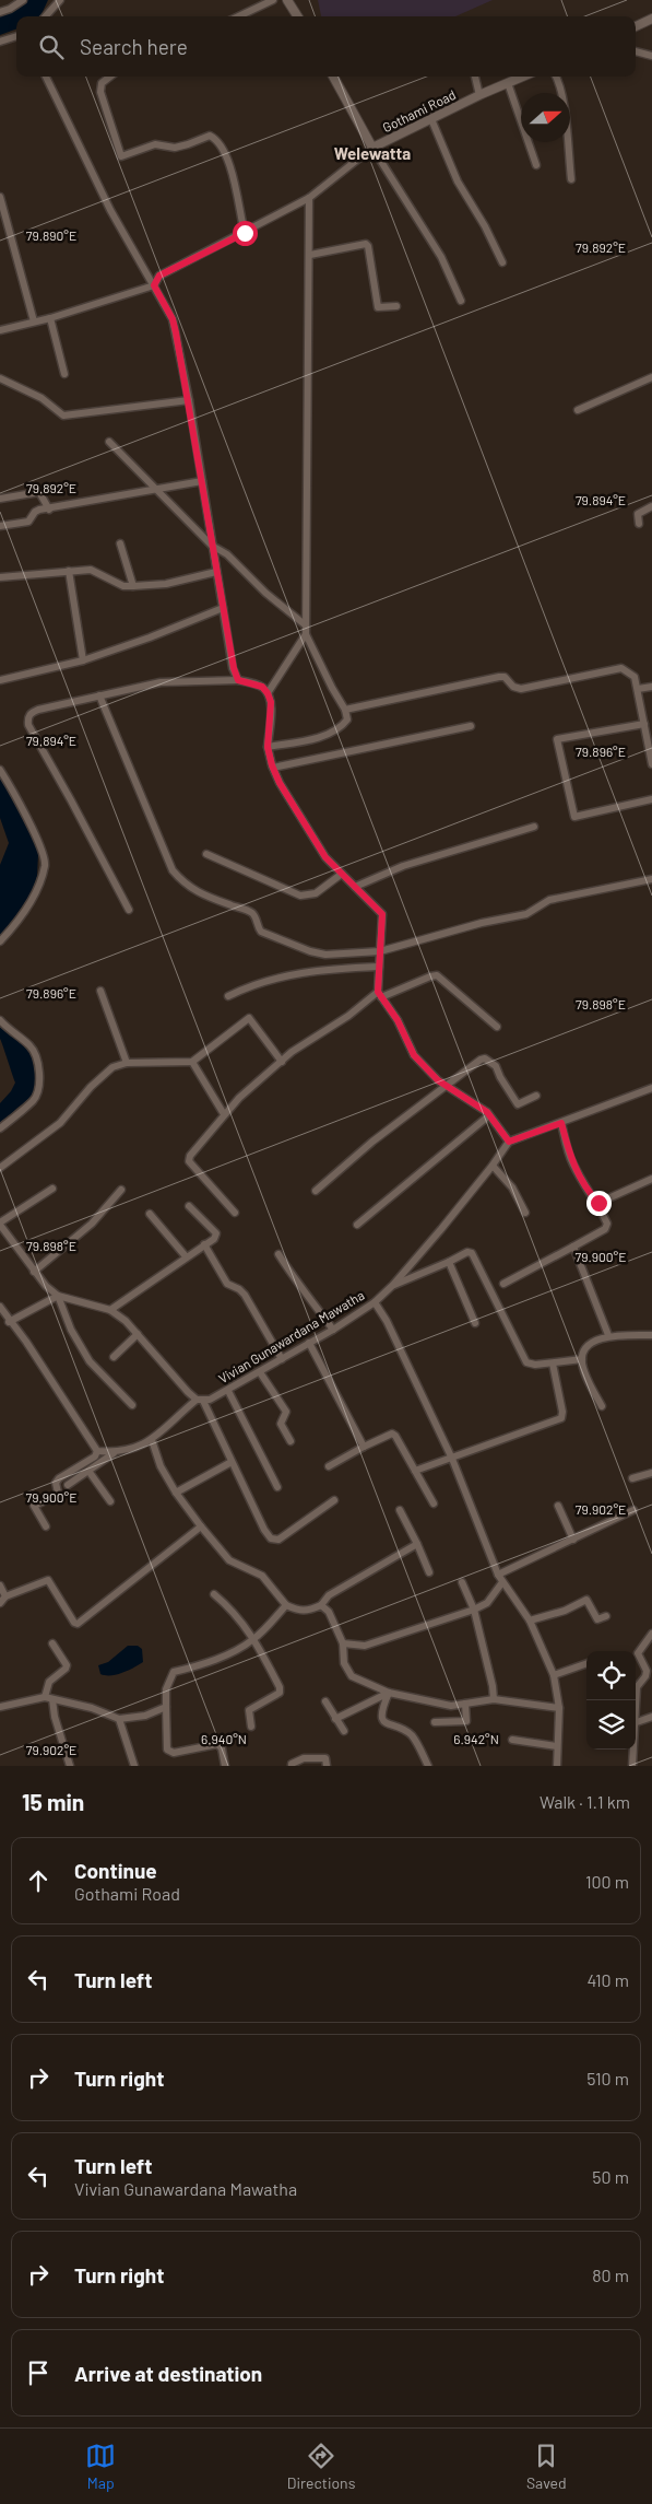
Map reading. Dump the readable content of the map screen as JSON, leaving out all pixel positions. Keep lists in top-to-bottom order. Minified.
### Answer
{"streets":{"street":["Gothami Road","Vivian Gunawardana Mawatha"]},"districts":["Welewatta"],"north":"right","page":{"search":"Search here","heading":["15 min","Walk · 1.1 km"],"list":[["Continue","Gothami Road","100 m"],["Turn left","410 m"],["Turn right","510 m"],["Turn left","Vivian Gunawardana Mawatha","50 m"],["Turn right","80 m"],"Arrive at destination"],"nav":["Map","Directions","Saved"]},"coordinates":["79.890°E","79.892°E","79.894°E","79.896°E","79.898°E","79.900°E","79.902°E","6.940°N","6.942°N"]}
